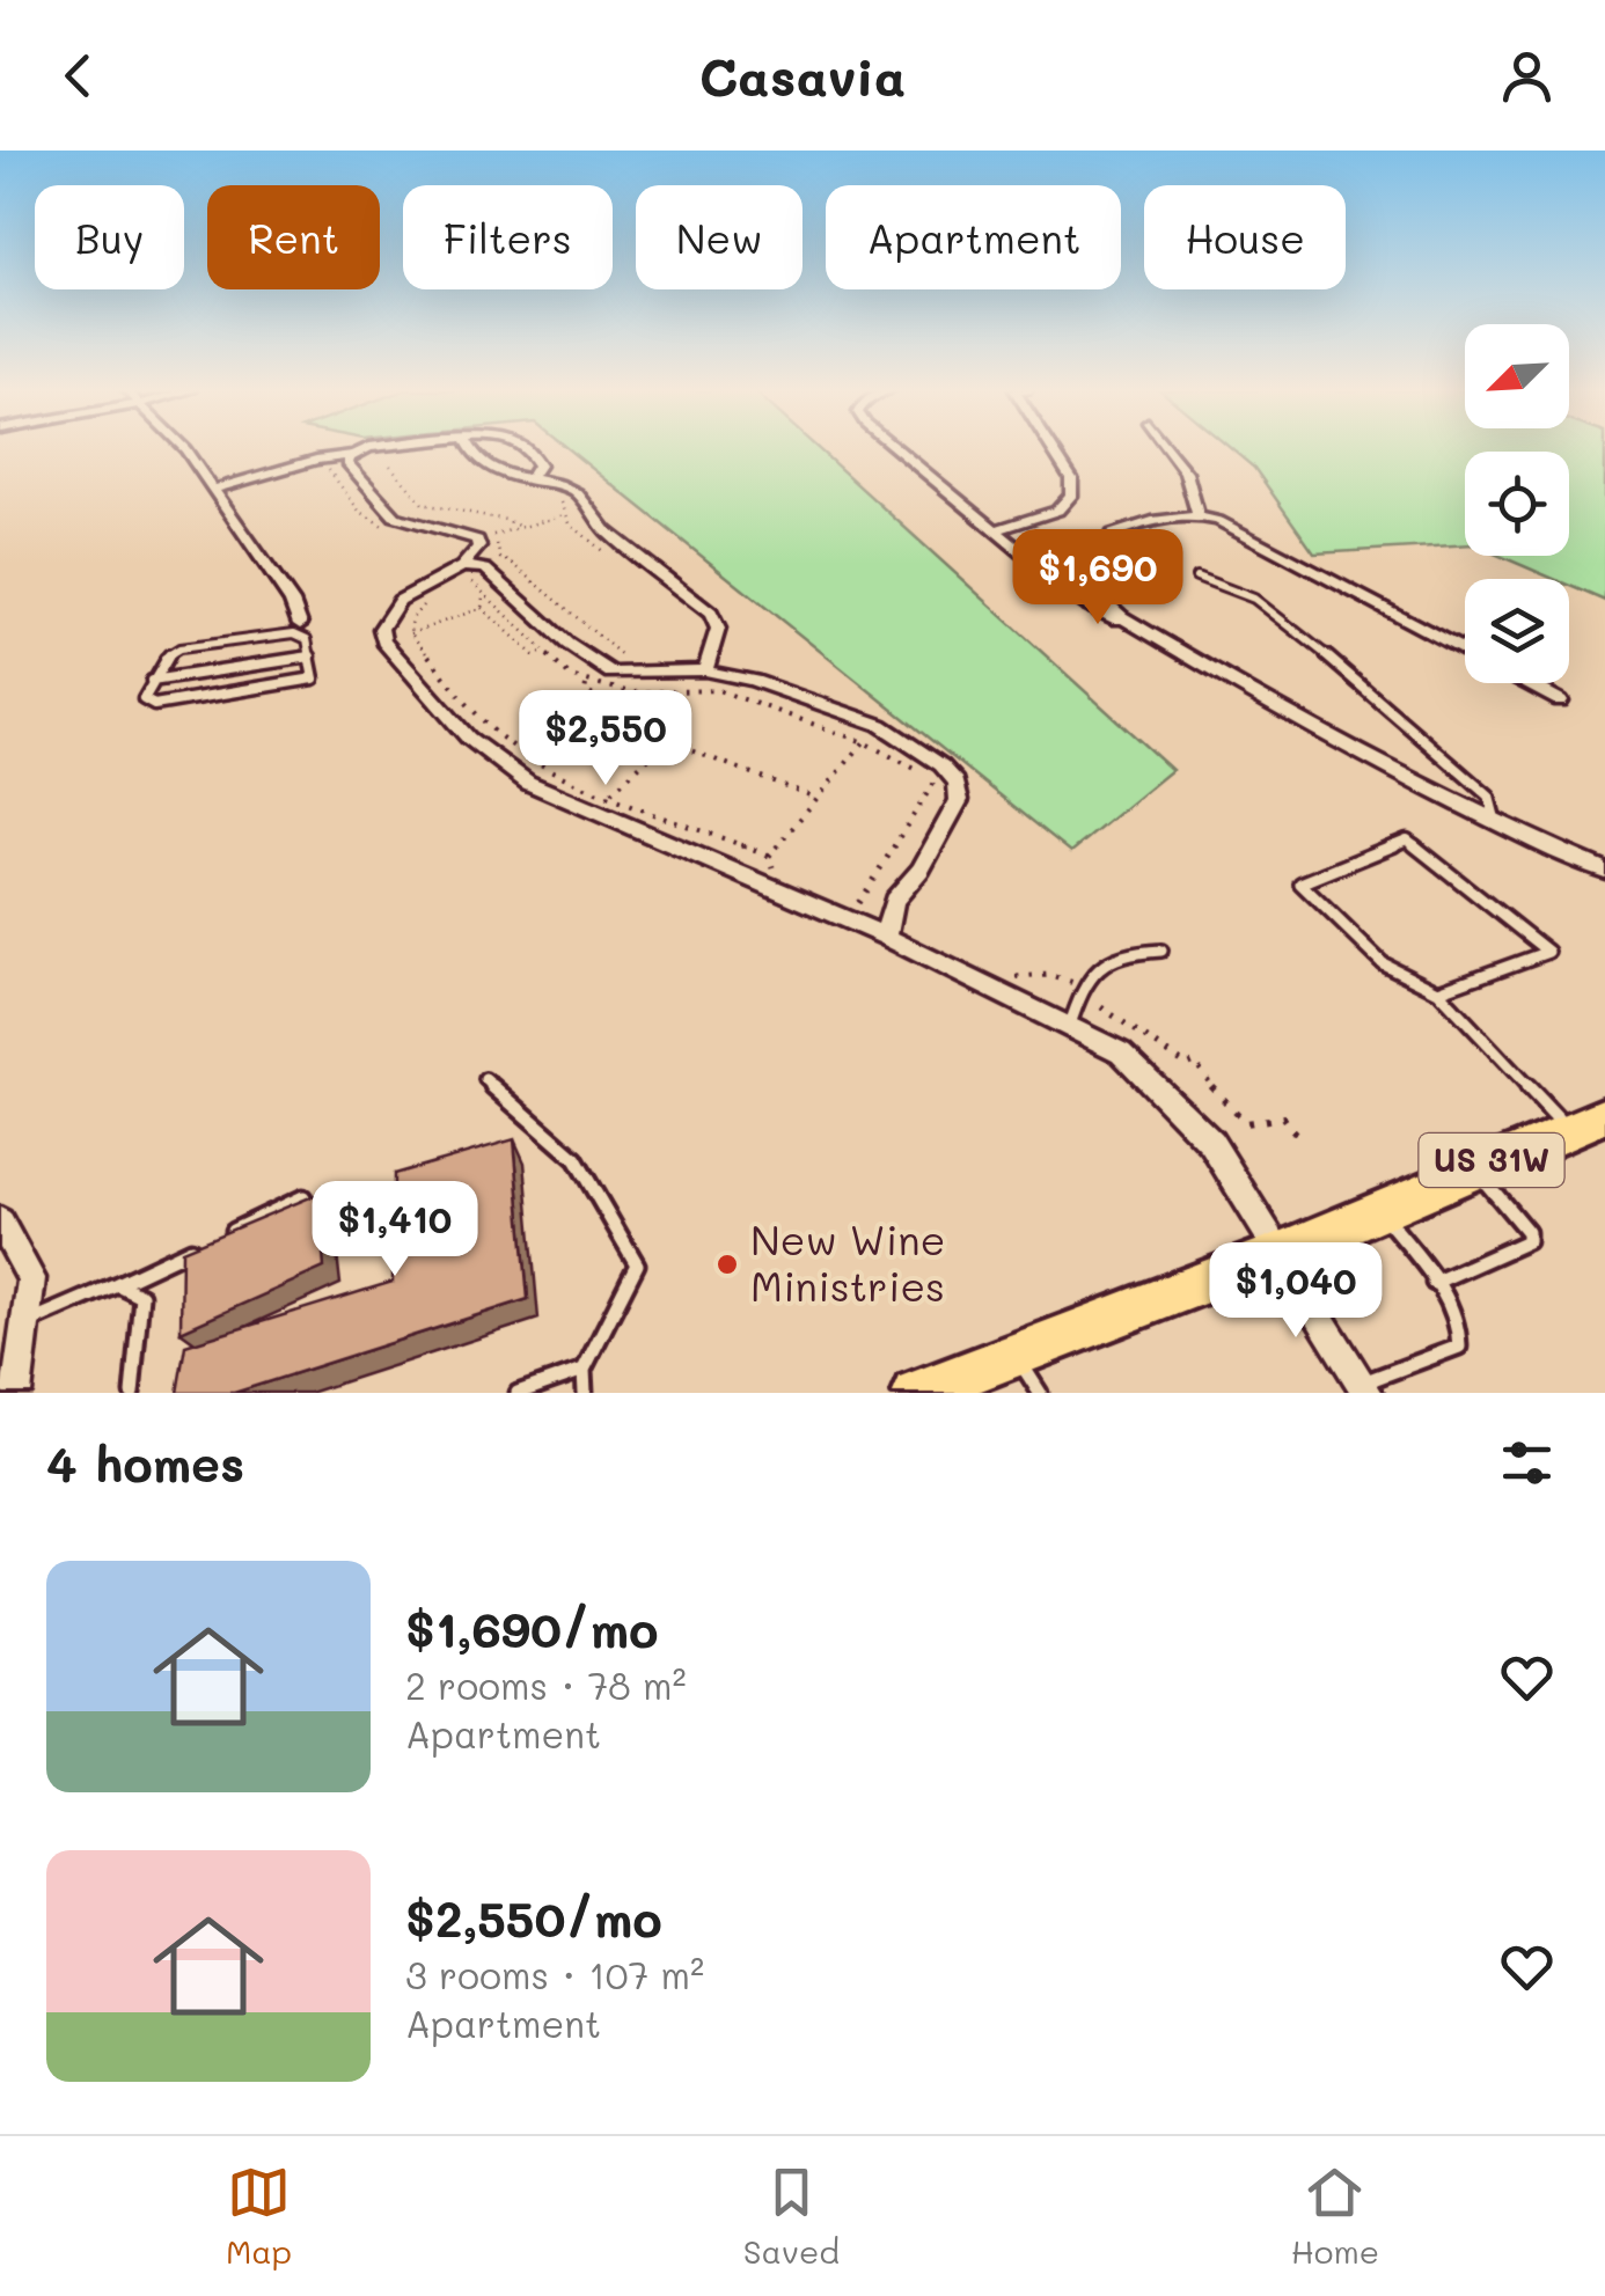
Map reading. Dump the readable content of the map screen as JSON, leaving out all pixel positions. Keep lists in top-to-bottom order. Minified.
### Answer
{"streets":{"main road":["US 31W"]},"places":["New Wine Ministries"],"north":"bottom left","page":{"header":"Casavia","chip":["Buy","Rent","Filters","New","Apartment","House"],"price":["$1,690","$2,550","$1,410","$1,040"],"heading":"4 homes","list":[{"name":"$1,690/mo","note":"2 rooms · 78 m² · Apartment"},{"name":"$2,550/mo","note":"3 rooms · 107 m² · Apartment"}],"tabs":["Map","Saved","Home"]}}
